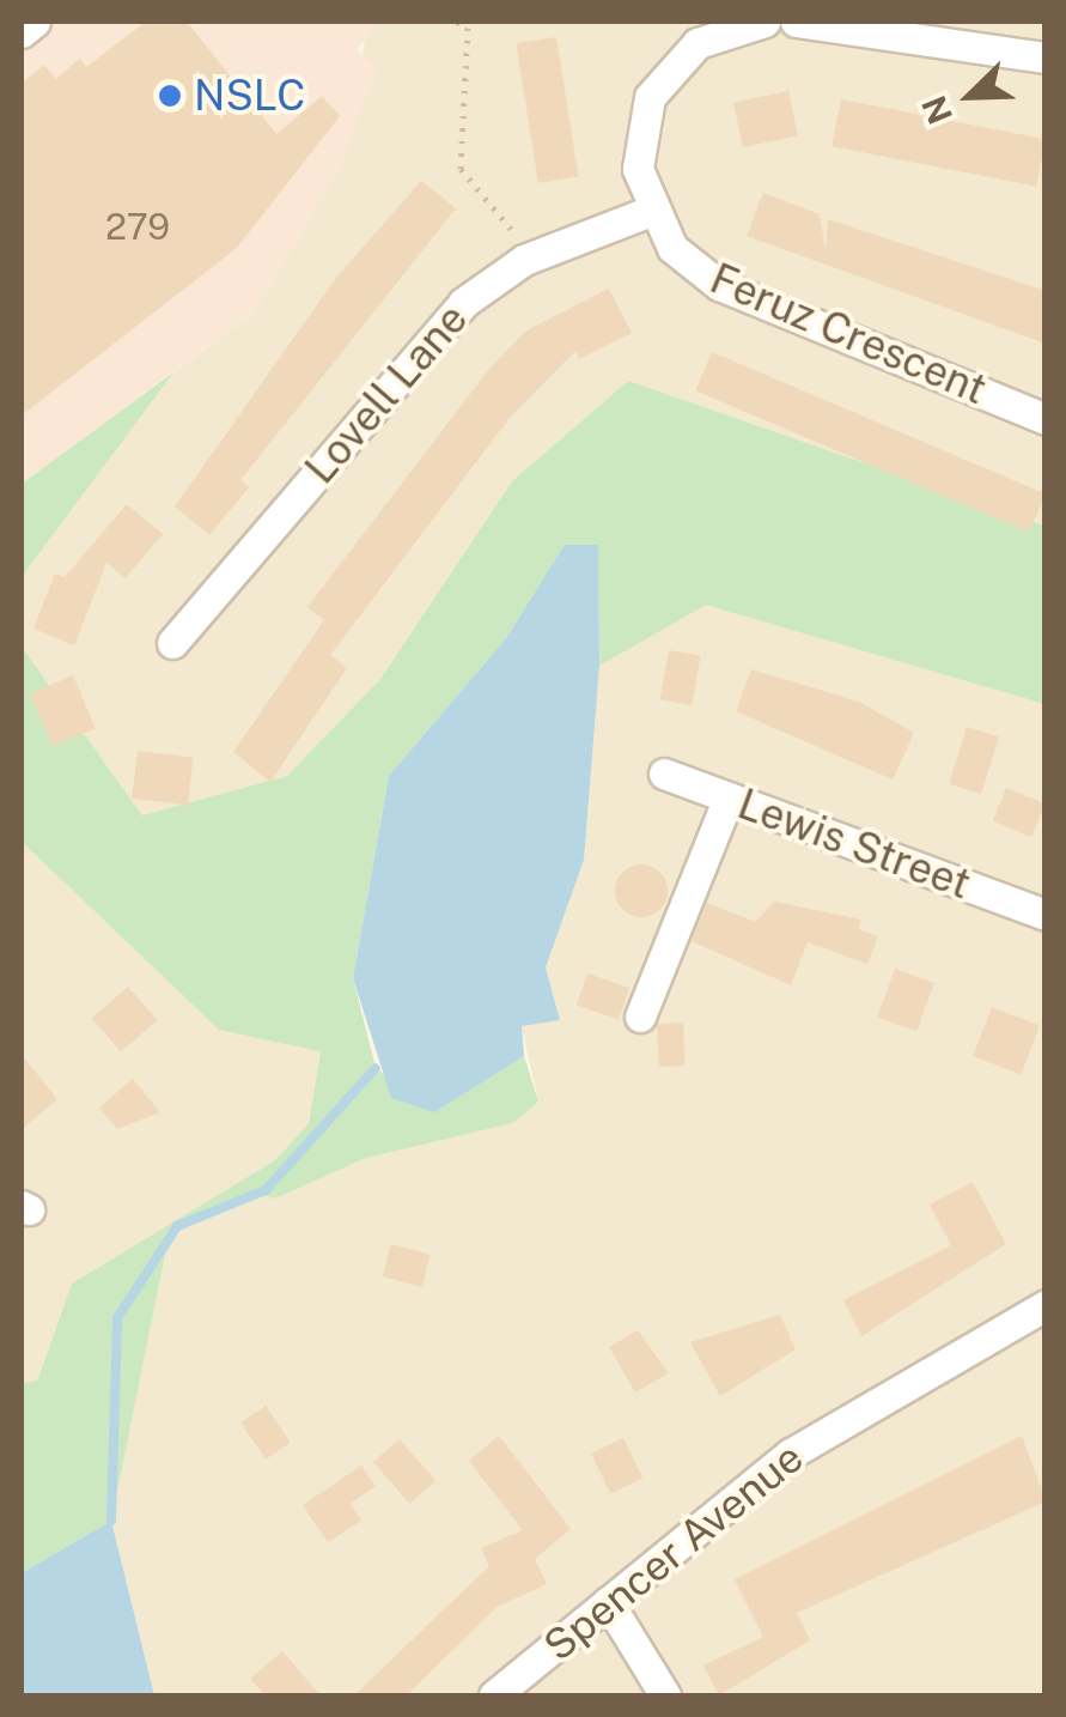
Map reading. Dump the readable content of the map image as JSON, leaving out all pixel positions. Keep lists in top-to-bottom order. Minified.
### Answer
{"streets":{"street":["Feruz Crescent","Lovell Lane","Lewis Street","Spencer Avenue"]},"crossings":[["Feruz Crescent","Lovell Lane"]],"places":["NSLC"],"house_numbers":["279"],"north":"bottom left"}
